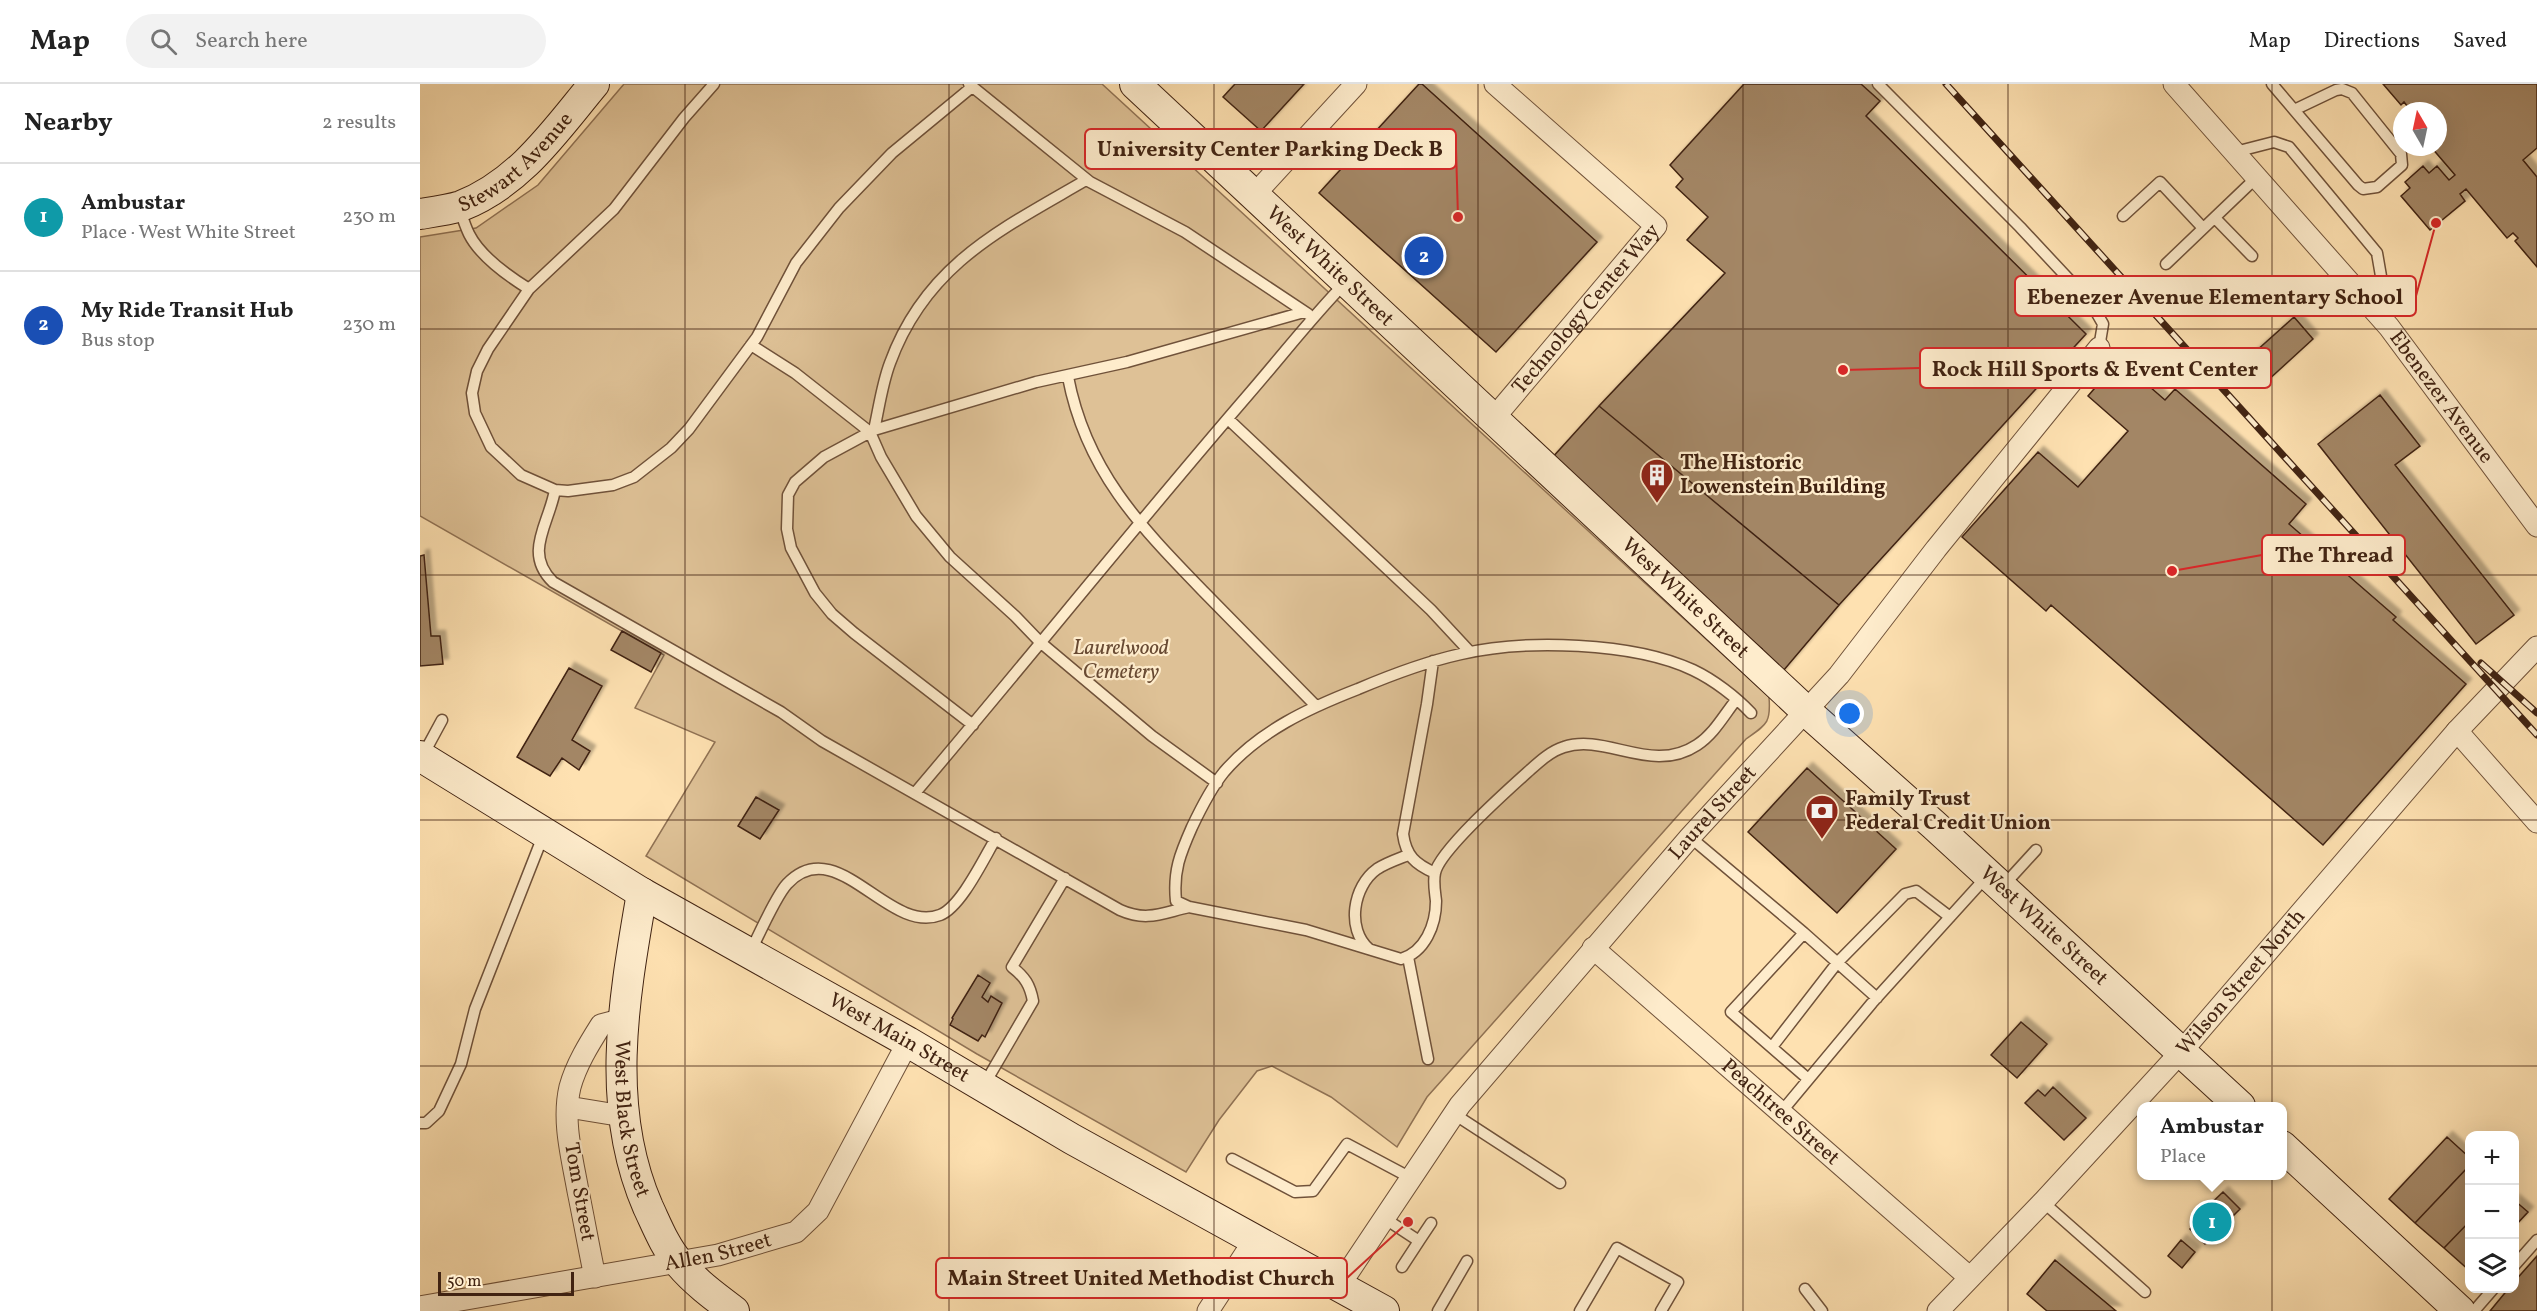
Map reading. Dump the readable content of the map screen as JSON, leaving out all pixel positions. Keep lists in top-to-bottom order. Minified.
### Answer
{"streets":{"street":["Stewart Avenue","West White Street","Technology Center Way","Ebenezer Avenue","Laurel Street","Wilson Street North","West Main Street","Peachtree Street","West Black Street","Tom Street","Allen Street"]},"crossings":[["West White Street","Technology Center Way"],["West White Street","Laurel Street"],["West White Street","Wilson Street North"],["Laurel Street","West Main Street"],["Laurel Street","Peachtree Street"],["Wilson Street North","Peachtree Street"],["West Main Street","West Black Street"],["West Main Street","Allen Street"],["West Black Street","Tom Street"],["West Black Street","Allen Street"],["Tom Street","Allen Street"]],"parks":["Laurelwood Cemetery"],"places":{"other":["University Center Parking Deck B","Ebenezer Avenue Elementary School","Rock Hill Sports & Event Center","The Thread","Main Street United Methodist Church"],"building":["The Historic Lowenstein Building"],"bank":["Family Trust Federal Credit Union"]},"scale_bar":"50 m","north":"top","page":{"header":"Map","search":"Search here","nav":["Map","Directions","Saved"],"heading":["Nearby","2 results"],"list":[{"mark":"1","name":"Ambustar","note":"Place · West White Street","value":"230 m"},{"mark":"2","name":"My Ride Transit Hub","note":"Bus stop","value":"230 m"}],"pins":["2","1"],"popup":["Ambustar","Place"],"map_buttons":["+","−"],"scale":"50 m"}}
